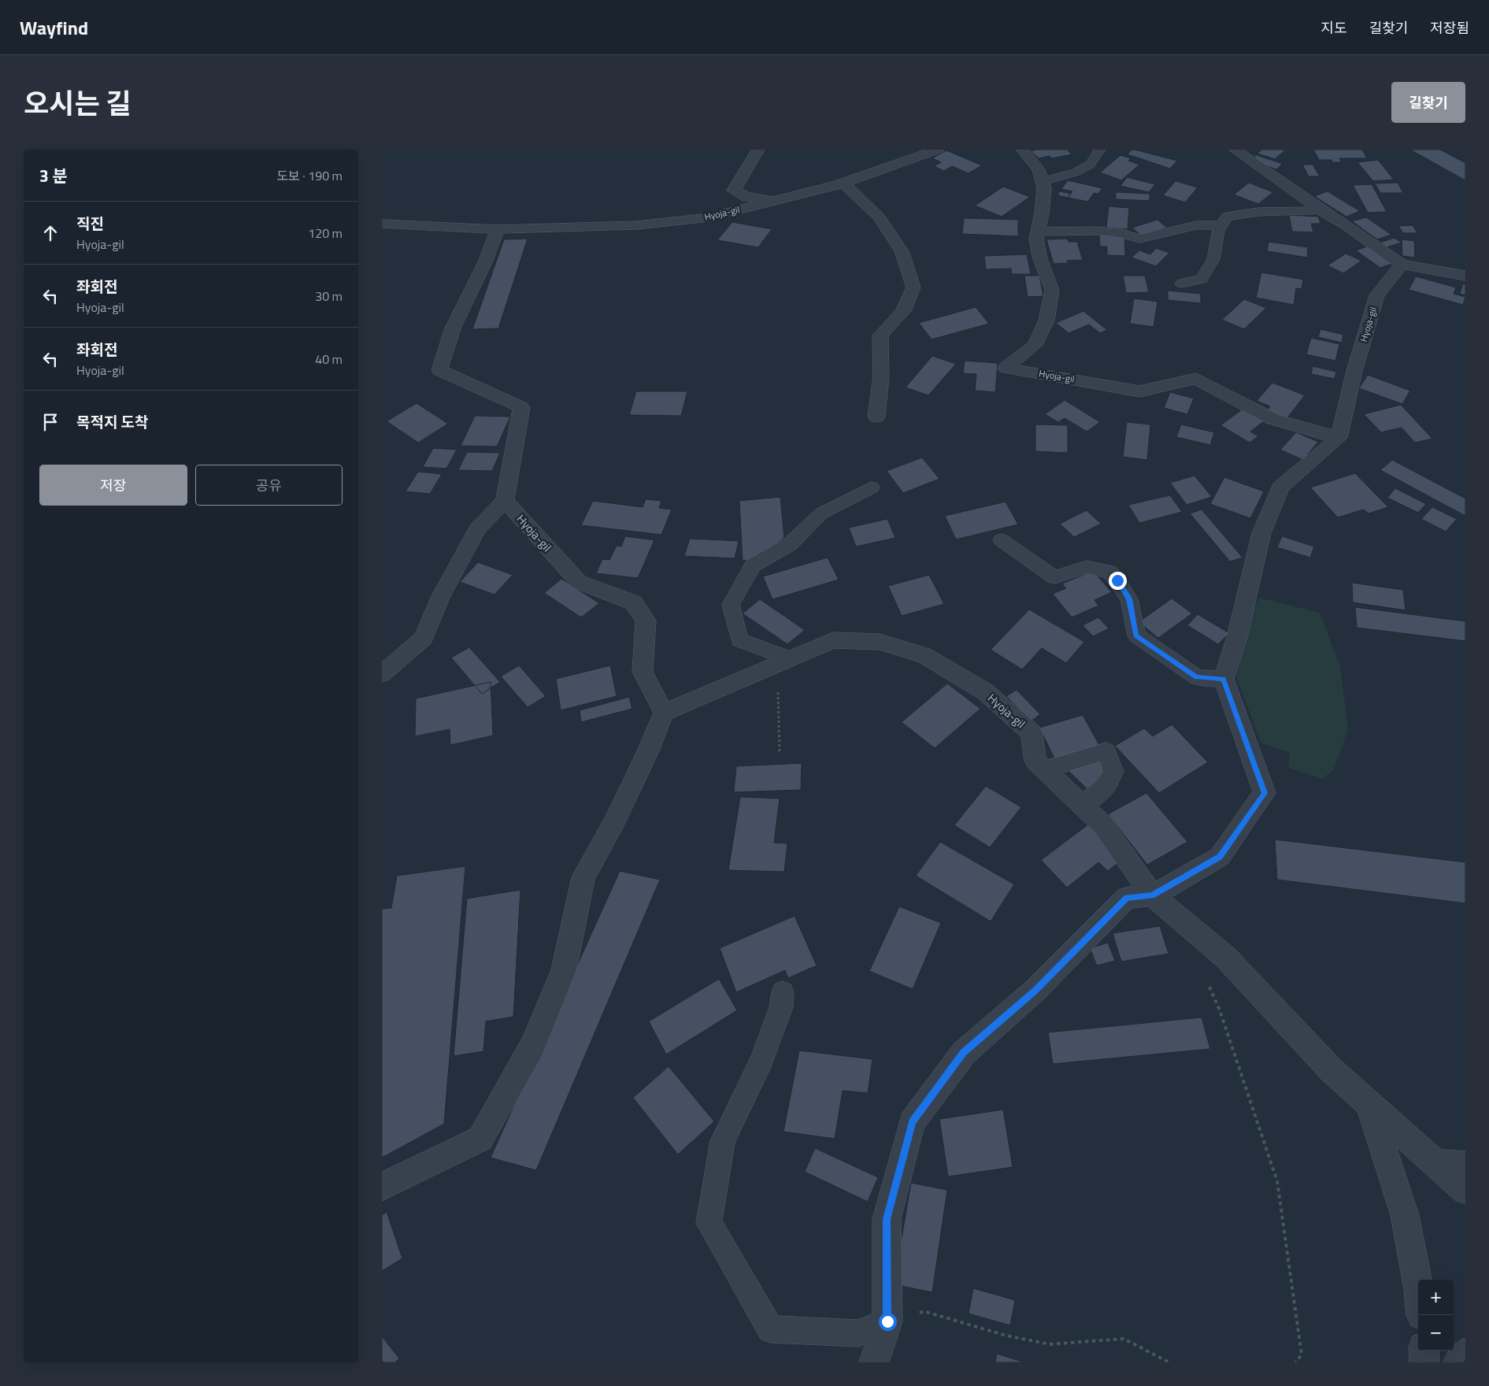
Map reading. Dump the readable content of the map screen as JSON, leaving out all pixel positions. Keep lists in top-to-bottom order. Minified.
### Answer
{"streets":{"street":["Hyoja-gil"]},"page":{"header":"Wayfind","nav":["지도","길찾기","저장됨"],"title":"오시는 길","buttons":["길찾기",["저장","공유"]],"heading":["3 분","도보 · 190 m"],"list":[["직진","Hyoja-gil","120 m"],["좌회전","Hyoja-gil","30 m"],["좌회전","Hyoja-gil","40 m"],"목적지 도착"],"map_buttons":["+","−"]}}
